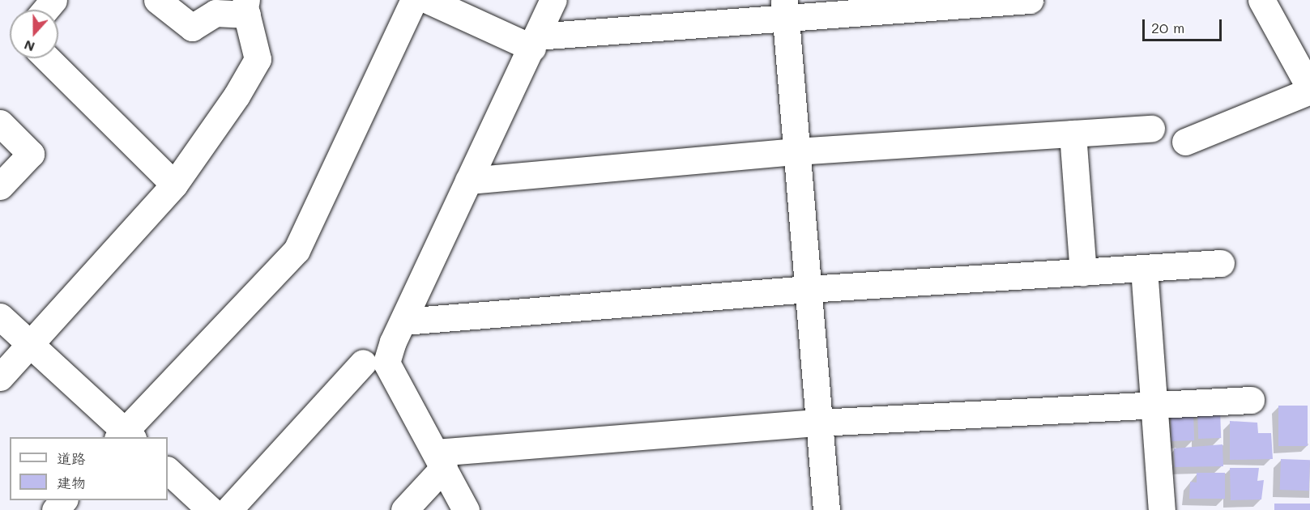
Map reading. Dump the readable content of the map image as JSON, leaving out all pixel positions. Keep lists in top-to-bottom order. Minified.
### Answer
{"legend":["道路","建物"],"scale_bar":"20 m","north":"bottom"}
